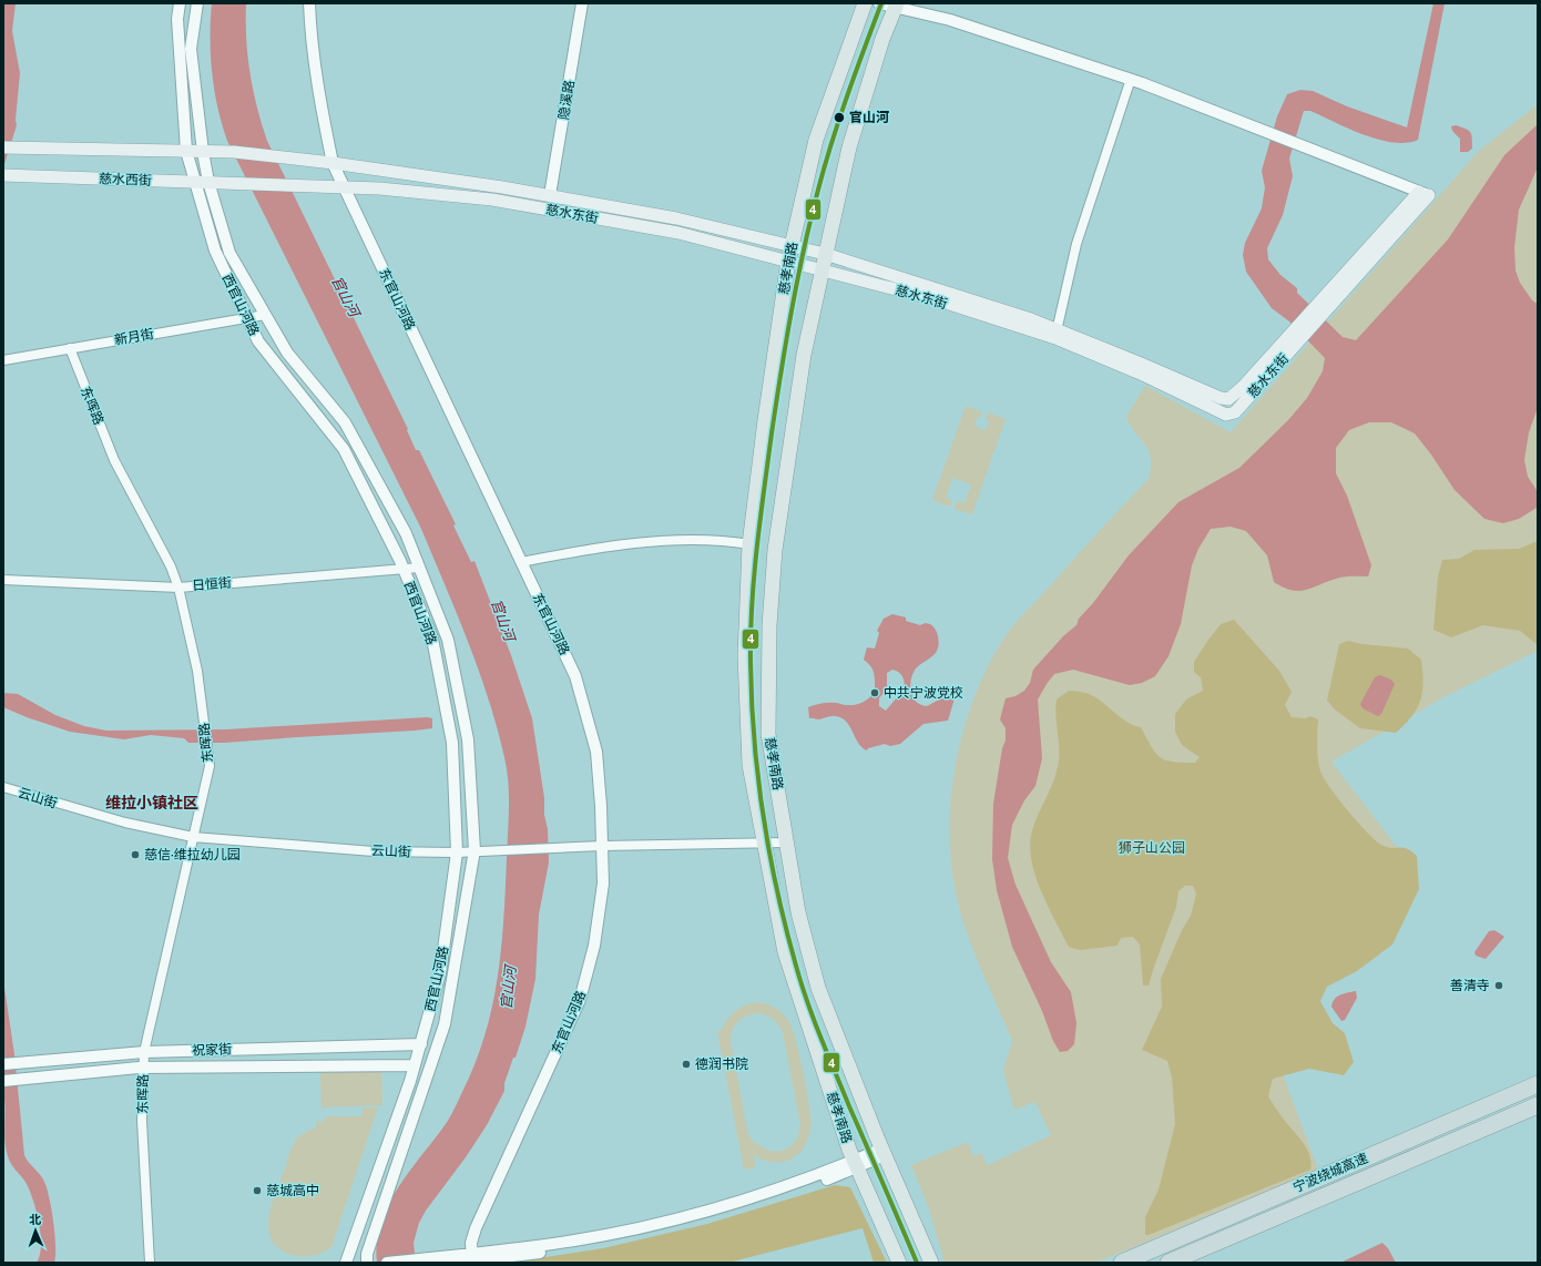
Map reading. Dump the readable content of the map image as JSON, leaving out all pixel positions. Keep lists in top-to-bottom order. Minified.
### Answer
{"streets":{"highway":["宁波绕城高速"],"main road":["慈水西街","慈水东街","慈孝南路"],"street":["隐溪路","东官山河路","西官山河路","新月街","东晖路","日恒街","云山街","祝家街"]},"crossings":[["隐溪路","慈水东街"],["慈水西街","慈水东街"],["慈水西街","西官山河路"],["慈水东街","慈孝南路"],["慈水东街","东官山河路"],["慈水东街","西官山河路"],["慈孝南路","云山街"],["东官山河路","云山街"],["西官山河路","新月街"],["西官山河路","日恒街"],["西官山河路","云山街"],["西官山河路","祝家街"],["新月街","东晖路"],["东晖路","日恒街"],["东晖路","云山街"],["东晖路","祝家街"]],"districts":["维拉小镇社区"],"water":["官山河"],"parks":["狮子山公园"],"places":["官山河","中共宁波党校","慈信·维拉幼儿园","善清寺","德润书院","慈城高中"],"lines":["transit line 4"],"north":"top"}
